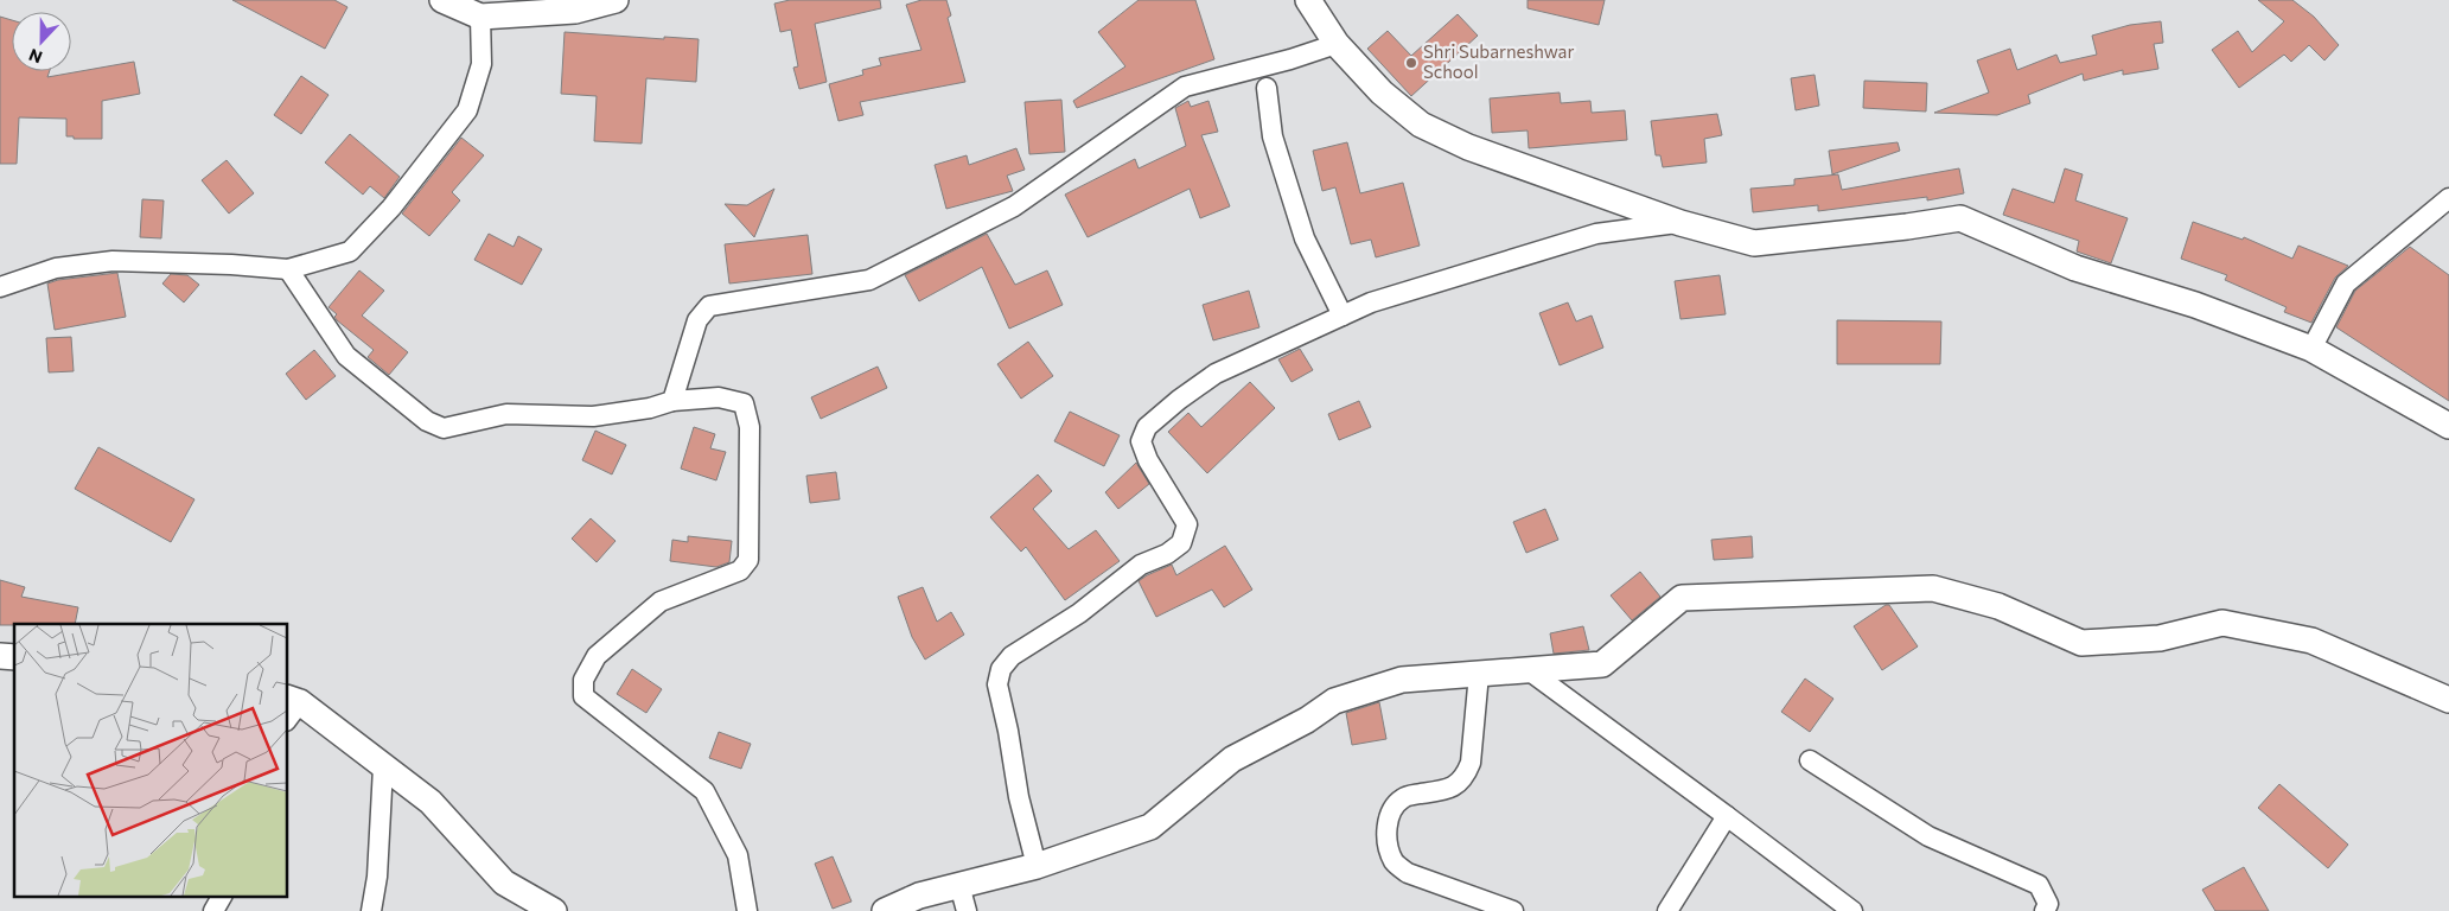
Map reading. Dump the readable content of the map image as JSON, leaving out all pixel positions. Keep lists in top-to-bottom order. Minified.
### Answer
{"places":["Shri Subarneshwar School"],"north":"bottom"}
